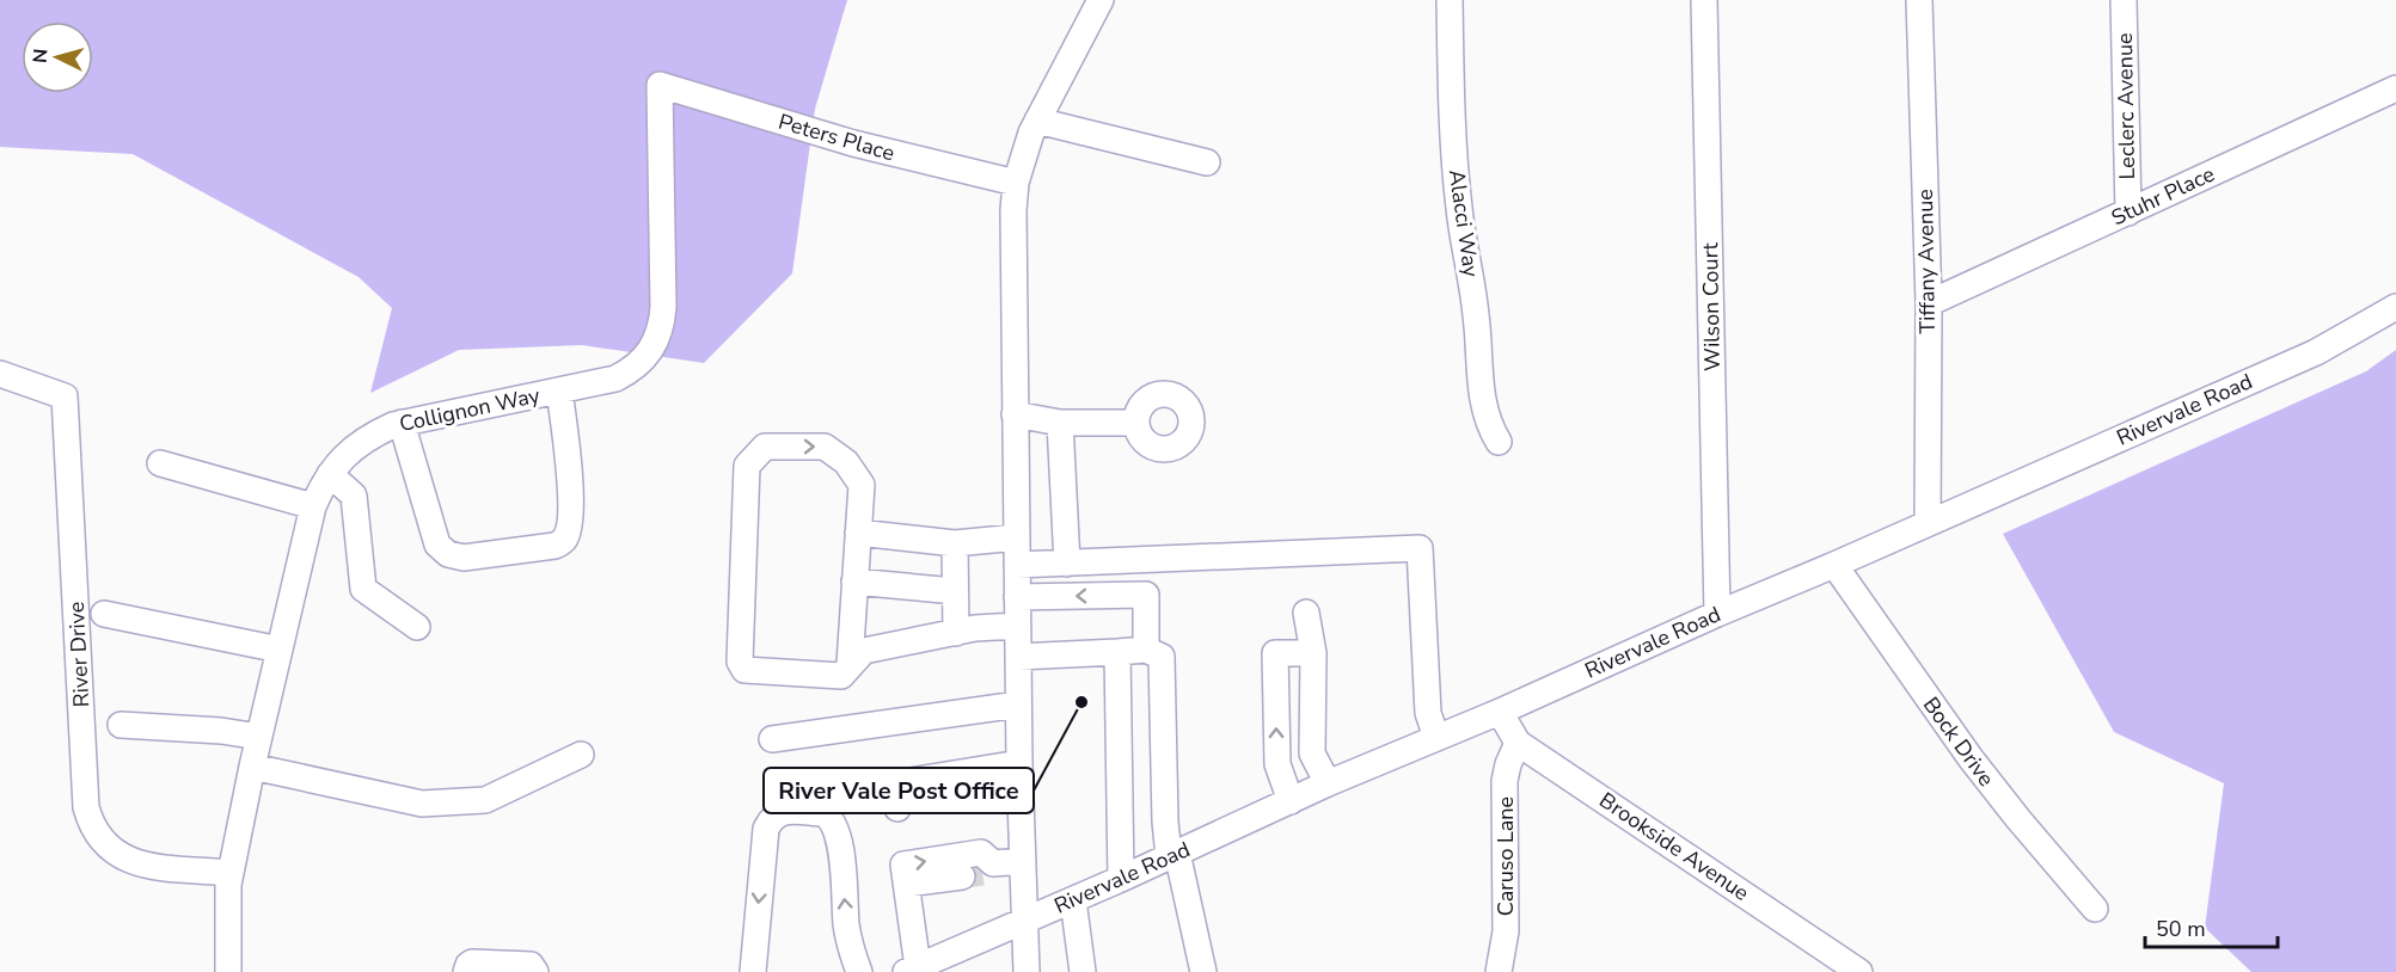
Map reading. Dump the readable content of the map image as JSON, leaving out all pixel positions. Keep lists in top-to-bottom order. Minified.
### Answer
{"streets":{"street":["Leclerc Avenue","Peters Place","Stuhr Place","Alacci Way","Tiffany Avenue","Wilson Court","Collignon Way","Rivervale Road","River Drive","Bock Drive","Brookside Avenue","Caruso Lane"]},"crossings":[["Leclerc Avenue","Stuhr Place"],["Peters Place","Collignon Way"],["Stuhr Place","Tiffany Avenue"],["Tiffany Avenue","Rivervale Road"],["Wilson Court","Rivervale Road"],["Collignon Way","River Drive"],["Rivervale Road","Bock Drive"],["Rivervale Road","Brookside Avenue"],["Brookside Avenue","Caruso Lane"]],"places":["River Vale Post Office"],"scale_bar":"50 m","north":"left"}
